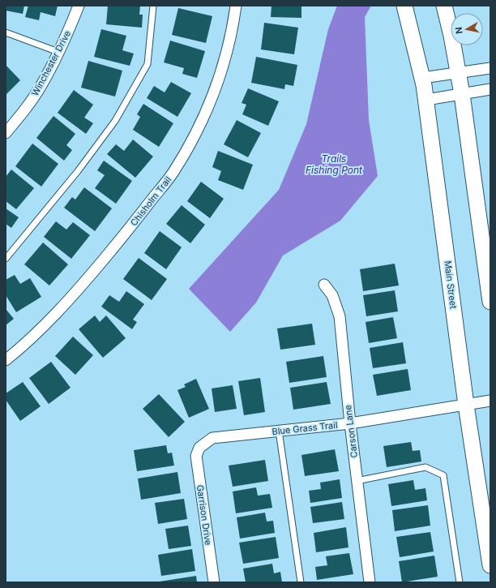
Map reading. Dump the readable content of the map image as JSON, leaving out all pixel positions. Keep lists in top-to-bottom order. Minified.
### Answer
{"streets":{"main road":["Main Street"],"street":["Winchester Drive","Chisholm Trail","Blue Grass Trail","Carson Lane","Garrison Drive"]},"crossings":[["Main Street","Blue Grass Trail"],["Blue Grass Trail","Carson Lane"],["Blue Grass Trail","Garrison Drive"]],"water":["Trails Fishing Pont"],"north":"left"}
